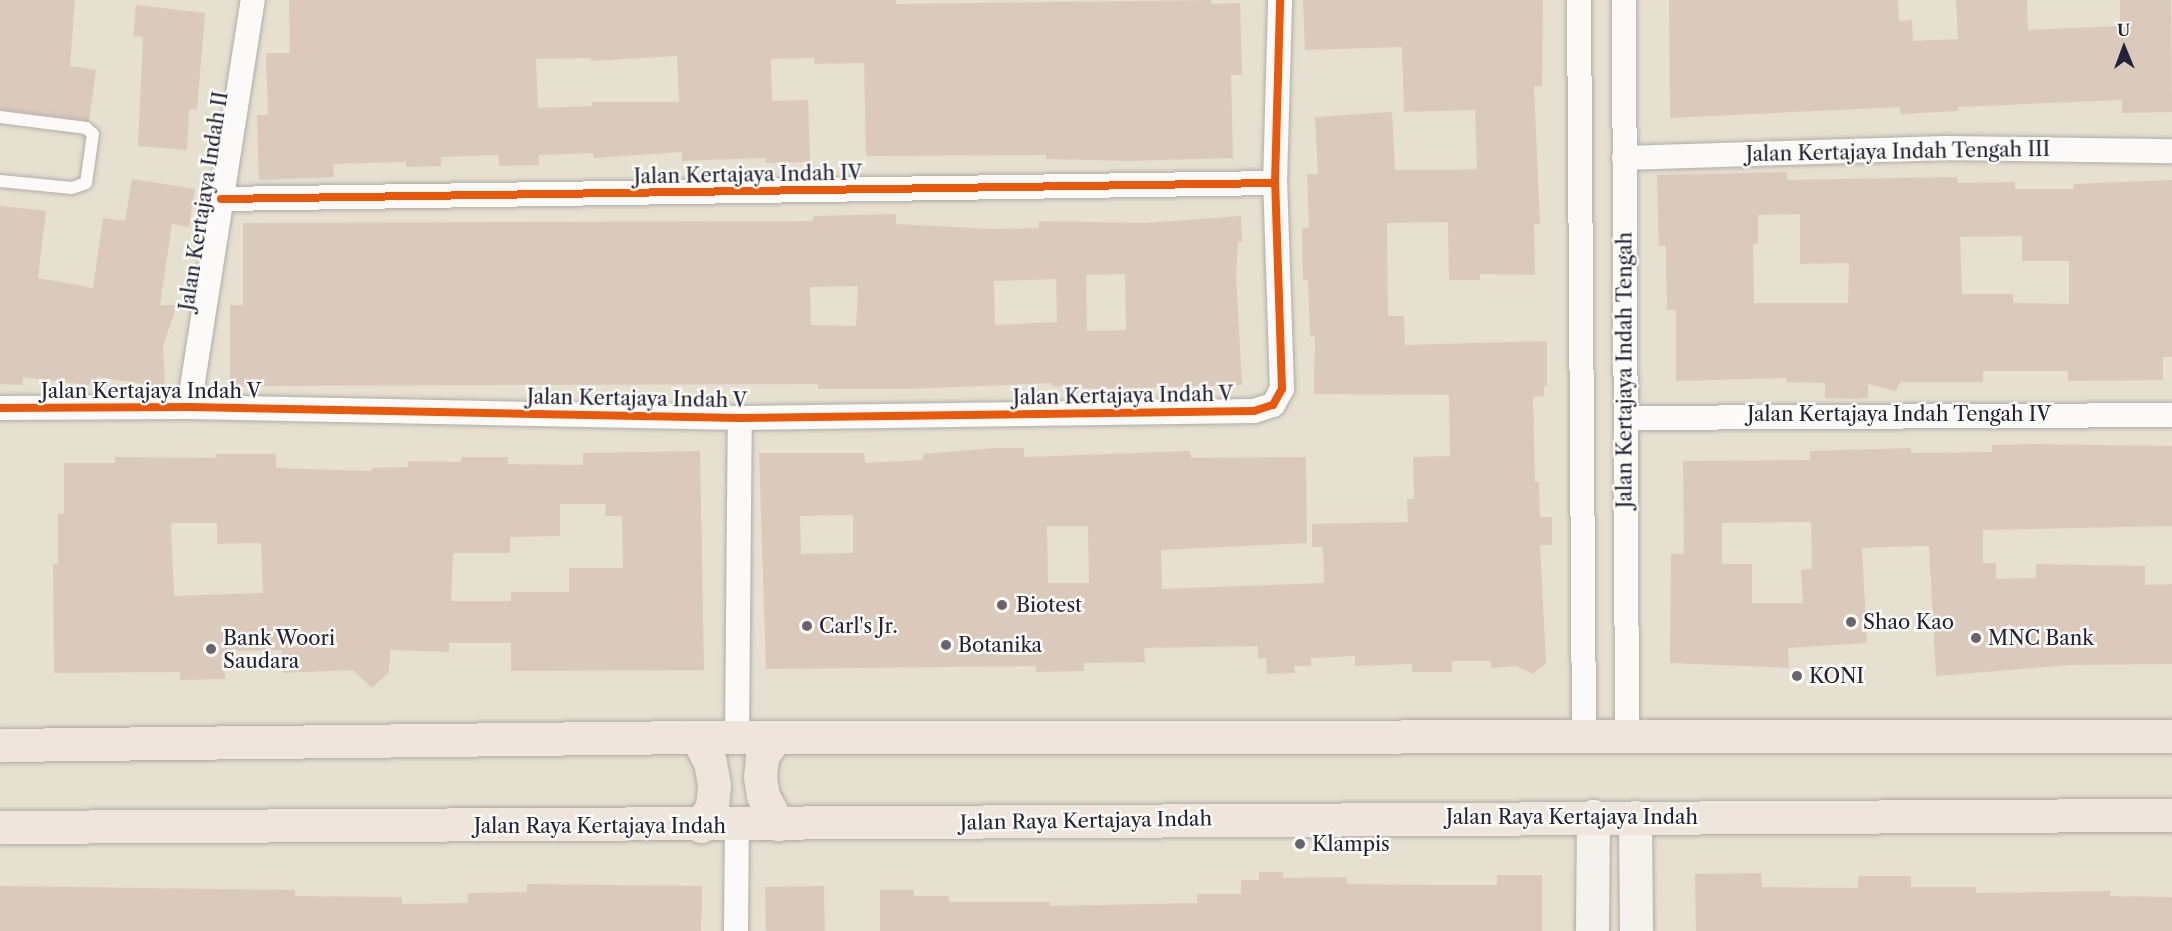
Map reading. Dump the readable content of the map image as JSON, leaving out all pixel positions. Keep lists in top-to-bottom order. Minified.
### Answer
{"streets":{"main road":["Jalan Raya Kertajaya Indah"],"street":["Jalan Kertajaya Indah Tengah III","Jalan Kertajaya Indah IV","Jalan Kertajaya Indah II","Jalan Kertajaya Indah Tengah","Jalan Kertajaya Indah V","Jalan Kertajaya Indah Tengah IV"]},"crossings":[["Jalan Kertajaya Indah Tengah III","Jalan Kertajaya Indah Tengah"],["Jalan Kertajaya Indah IV","Jalan Kertajaya Indah II"],["Jalan Kertajaya Indah IV","Jalan Kertajaya Indah V"],["Jalan Kertajaya Indah II","Jalan Kertajaya Indah V"],["Jalan Kertajaya Indah Tengah","Jalan Kertajaya Indah Tengah IV"]],"places":["Biotest","Shao Kao","Carl's Jr.","MNC Bank","Botanika","Bank Woori Saudara","KONI","Klampis"],"north":"top"}
